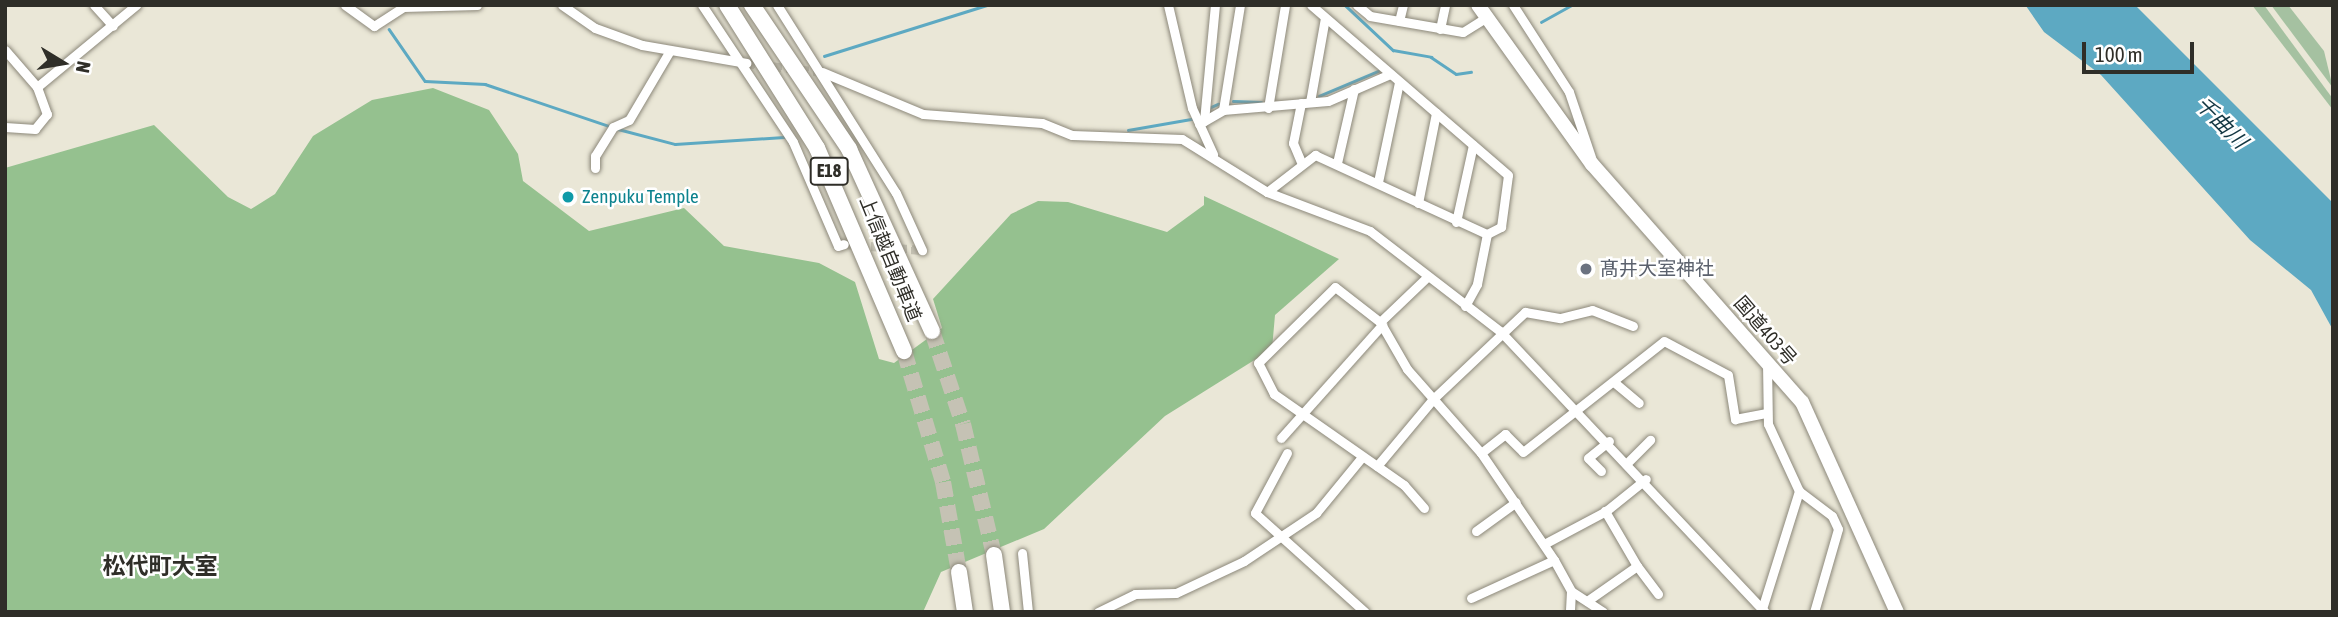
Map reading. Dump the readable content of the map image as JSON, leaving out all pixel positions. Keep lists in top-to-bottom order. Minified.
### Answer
{"streets":{"highway":["E18","上信越自動車道","国道403号"]},"districts":["松代町大室"],"water":["千曲川"],"places":["Zenpuku Temple","髙井大室神社"],"scale_bar":"100 m","north":"right"}
